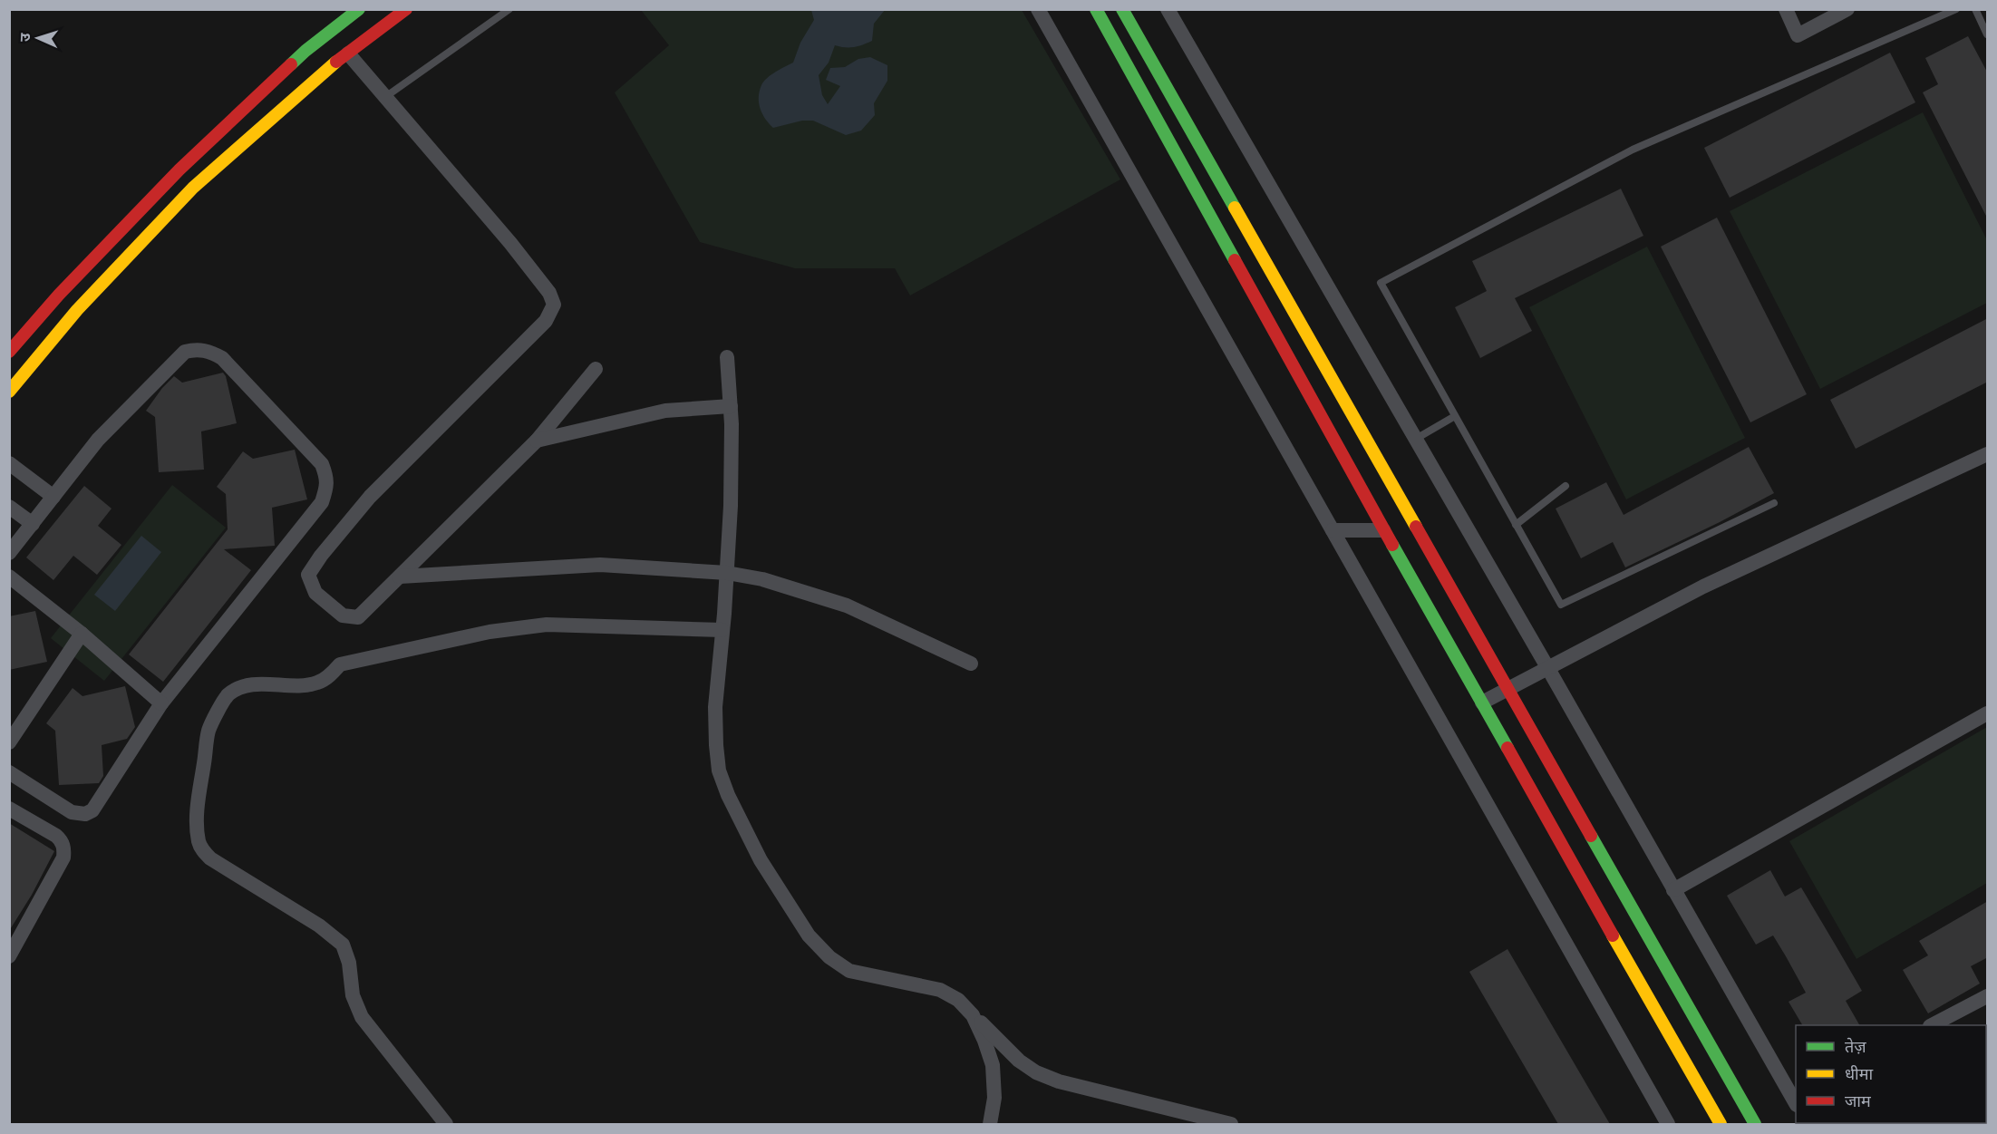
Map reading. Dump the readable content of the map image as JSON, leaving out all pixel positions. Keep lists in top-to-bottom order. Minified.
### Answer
{"legend":["तेज़","धीमा","जाम"],"north":"left"}
